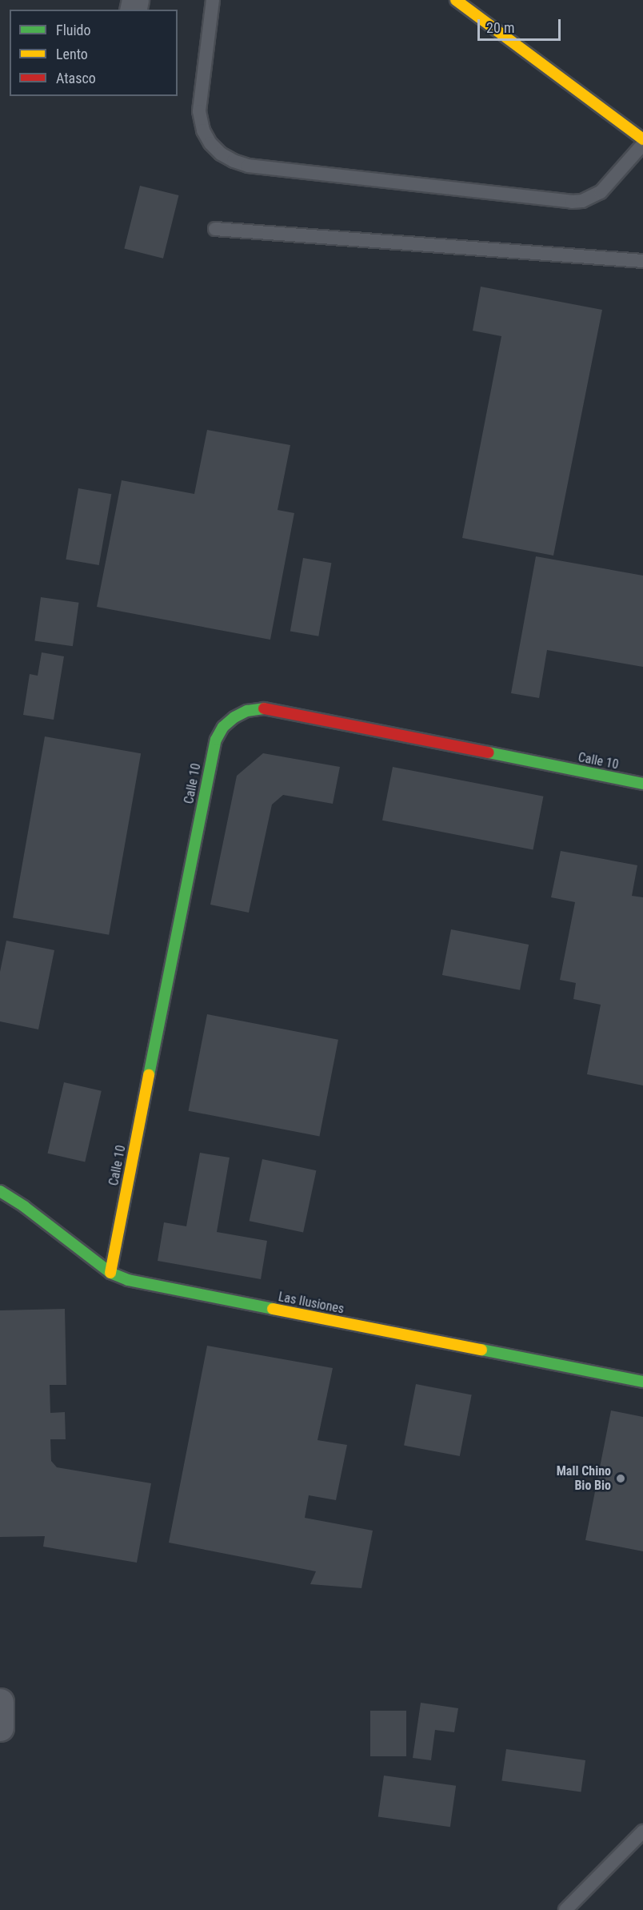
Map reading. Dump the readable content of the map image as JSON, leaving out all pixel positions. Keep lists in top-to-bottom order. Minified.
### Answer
{"streets":{"street":["Calle 10","Las Ilusiones"]},"crossings":[["Calle 10","Las Ilusiones"]],"places":["Mall Chino Bio Bio"],"legend":["Fluido","Lento","Atasco"],"scale_bar":"20 m"}
